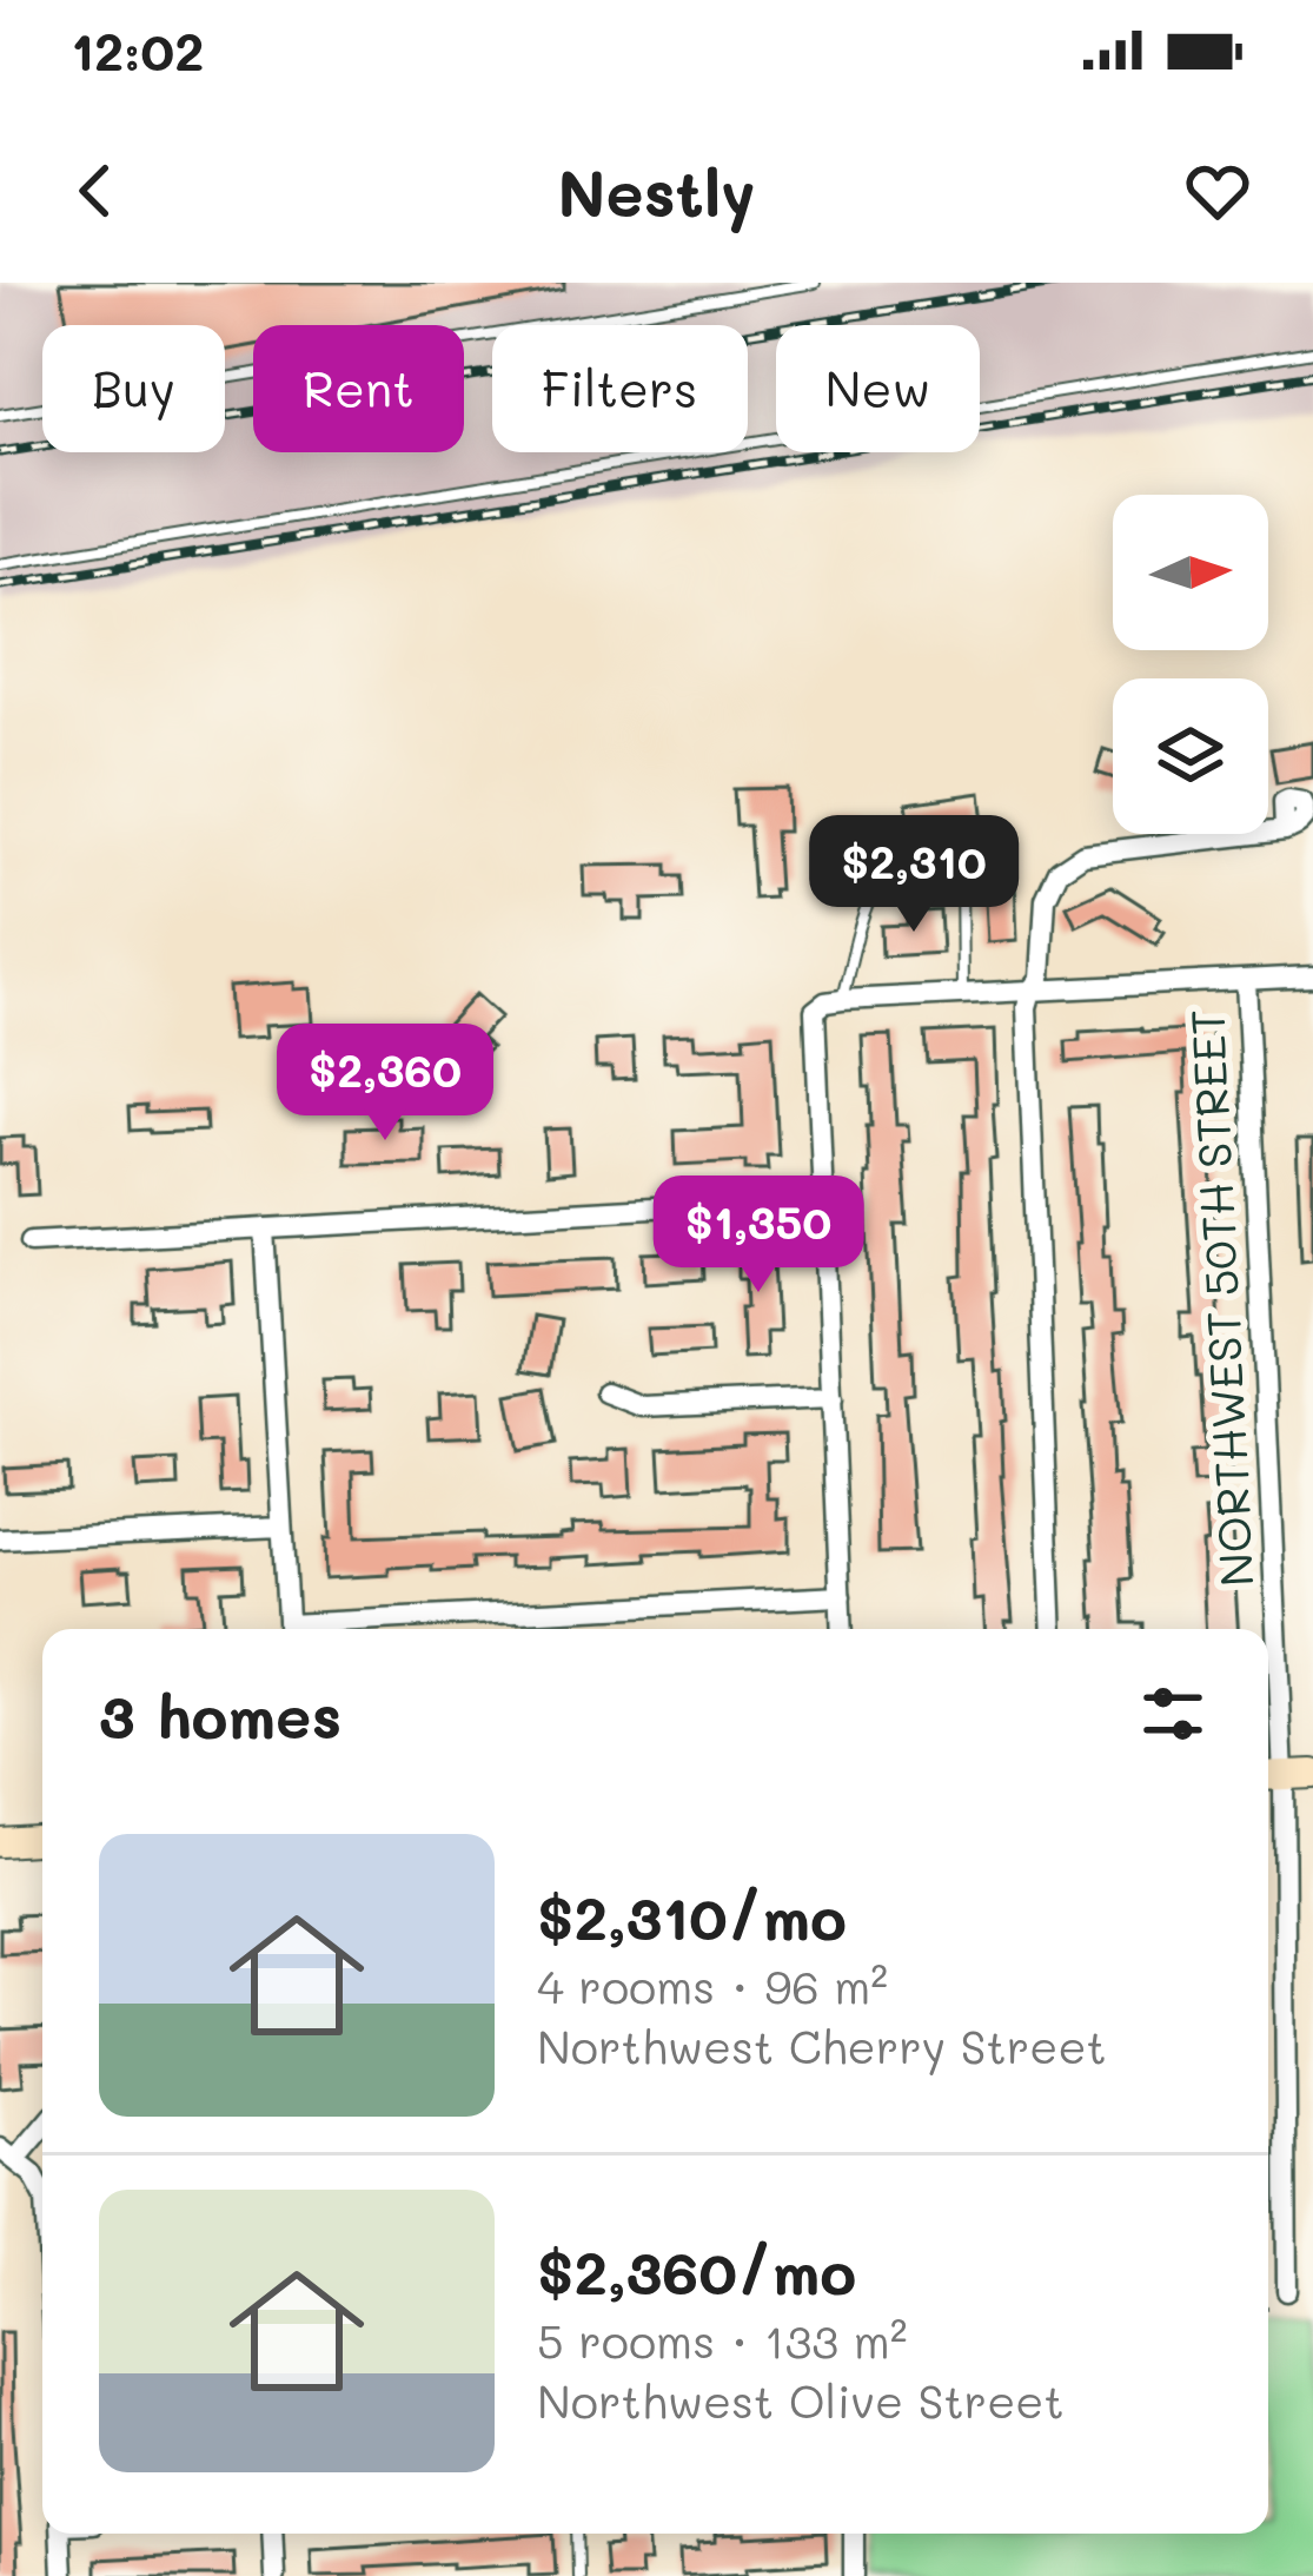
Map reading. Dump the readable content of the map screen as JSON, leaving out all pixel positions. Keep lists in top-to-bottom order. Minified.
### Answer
{"streets":{"street":["NORTHWEST 50TH STREET"]},"north":"right","page":{"status":"12:02","header":"Nestly","chip":["Buy","Rent","Filters","New"],"price":["$2,310","$2,360","$1,350"],"heading":"3 homes","list":[{"name":"$2,310/mo","note":"4 rooms · 96 m² · Northwest Cherry Street"},{"name":"$2,360/mo","note":"5 rooms · 133 m² · Northwest Olive Street"}]}}
